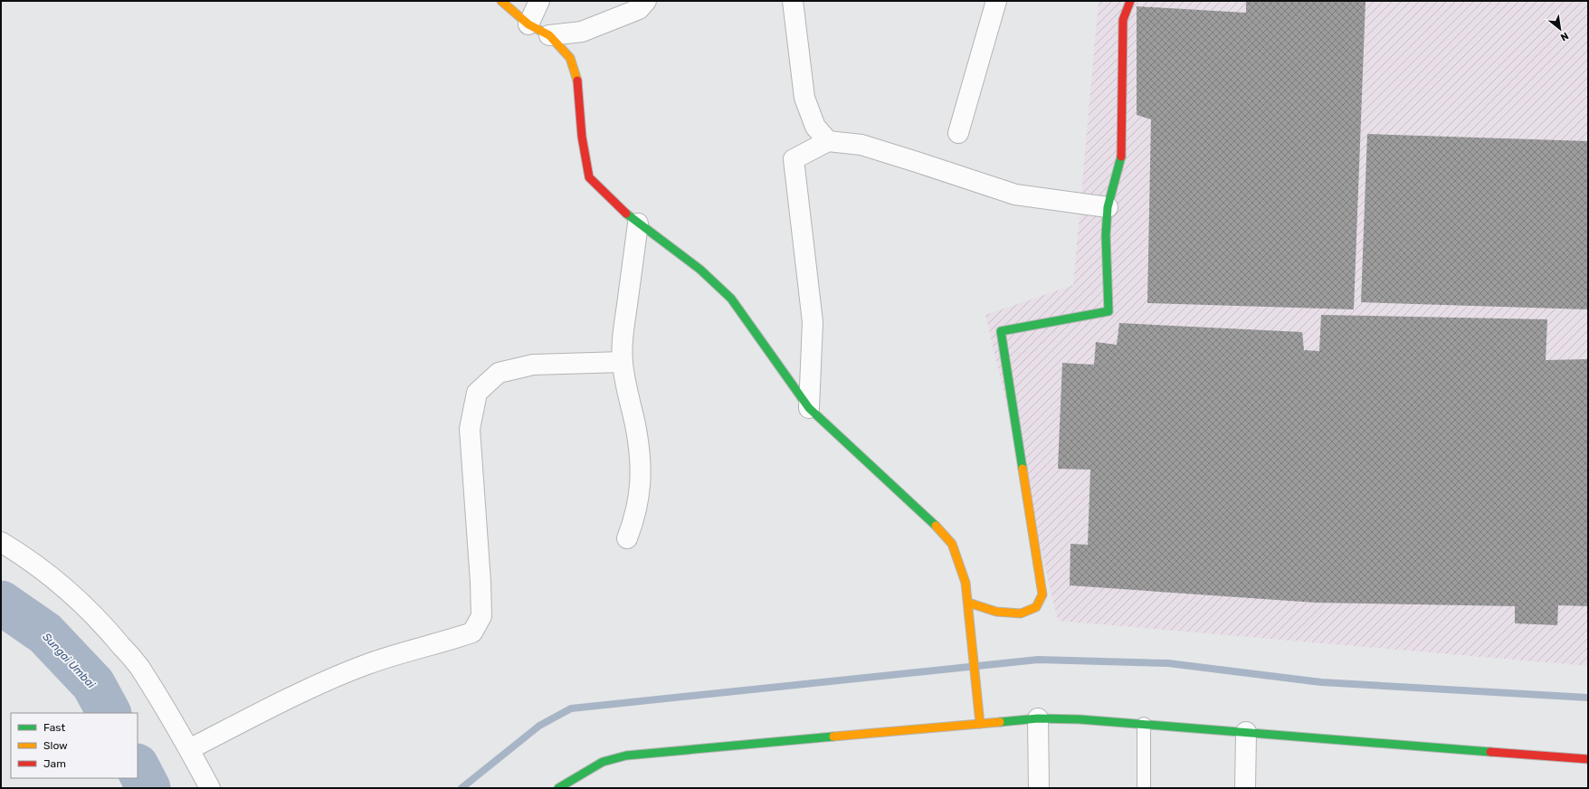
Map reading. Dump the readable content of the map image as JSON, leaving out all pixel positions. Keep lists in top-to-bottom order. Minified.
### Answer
{"water":["Sungai Umbai"],"legend":["Fast","Slow","Jam"],"north":"bottom right"}
